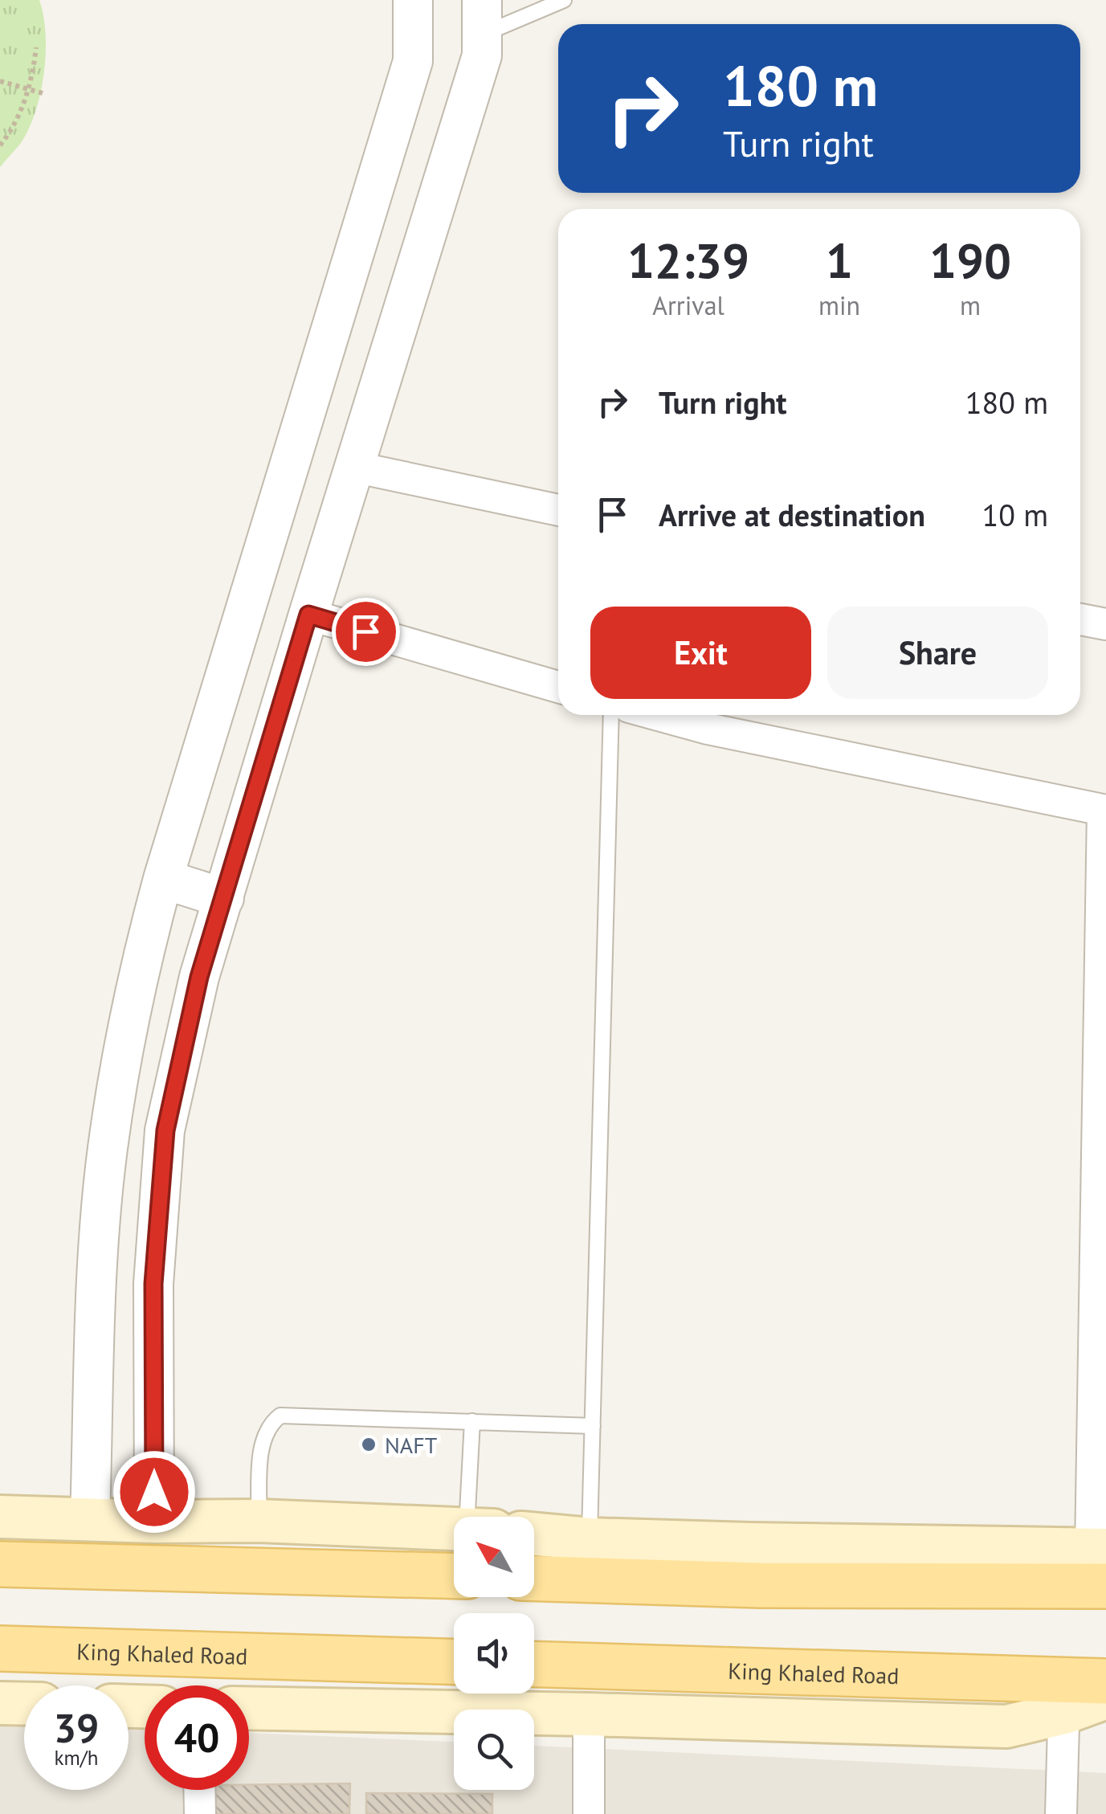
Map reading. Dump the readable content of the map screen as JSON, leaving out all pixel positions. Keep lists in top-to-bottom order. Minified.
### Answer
{"streets":{"main road":["King Khaled Road"]},"places":["NAFT"],"north":"top left","page":{"turn":["180 m","Turn right"],"eta":["12:39","Arrival","1","min","190","m"],"list":[{"name":"Turn right","value":"180 m"},{"name":"Arrive at destination","value":"10 m"}],"buttons":["Exit","Share"],"speed":"39 km/h","limit":"40"}}
